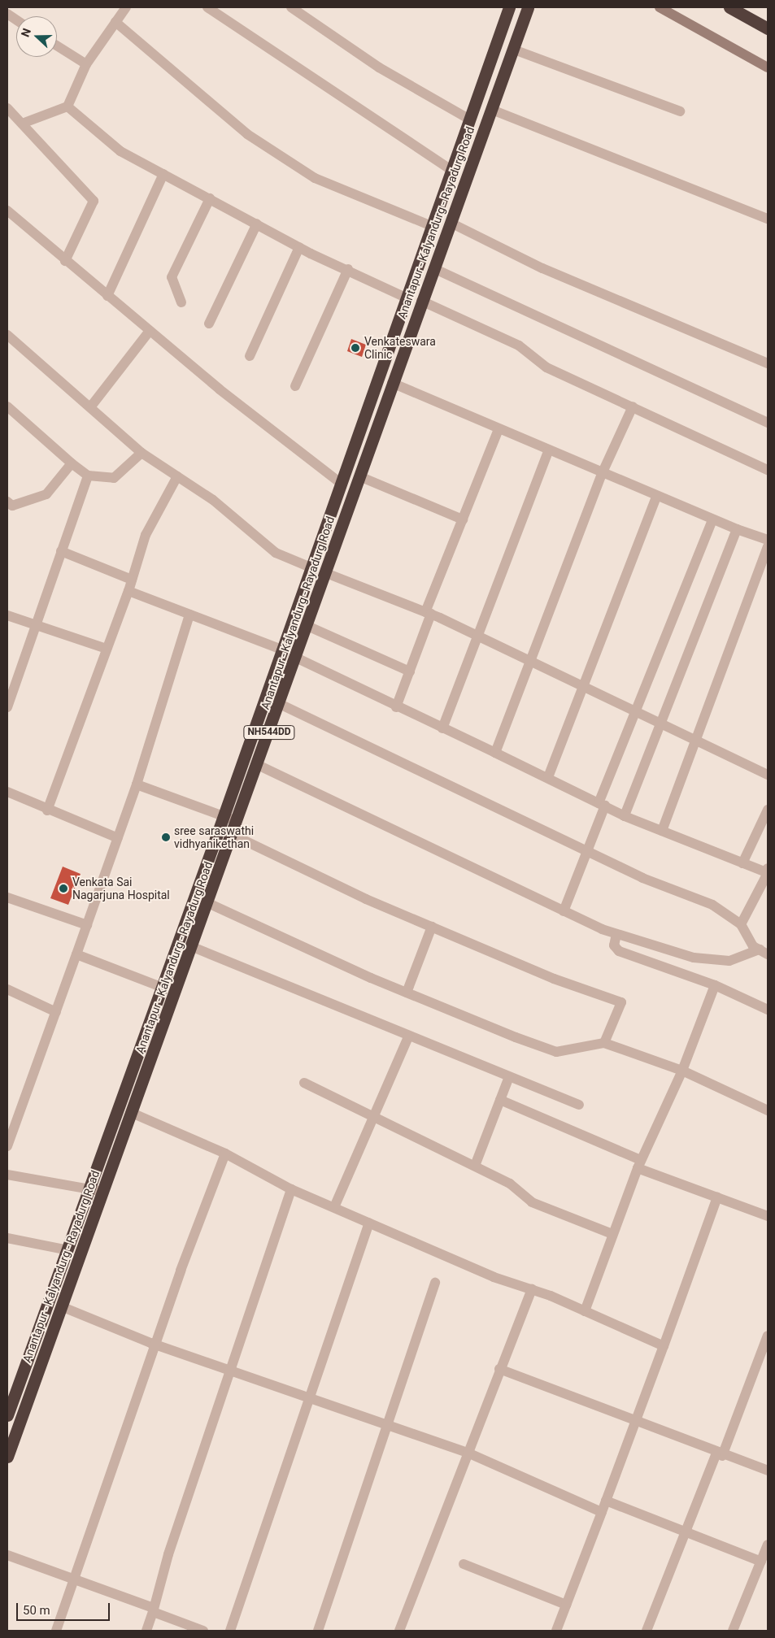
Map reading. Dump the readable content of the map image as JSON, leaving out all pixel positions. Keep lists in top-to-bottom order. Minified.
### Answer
{"streets":{"highway":["Anantapur - Kalyandurg - Rayadurg Road","NH544DD"]},"places":["Venkateswara Clinic","sree saraswathi vidhyanikethan","Venkata Sai Nagarjuna Hospital"],"scale_bar":"50 m","north":"left"}
